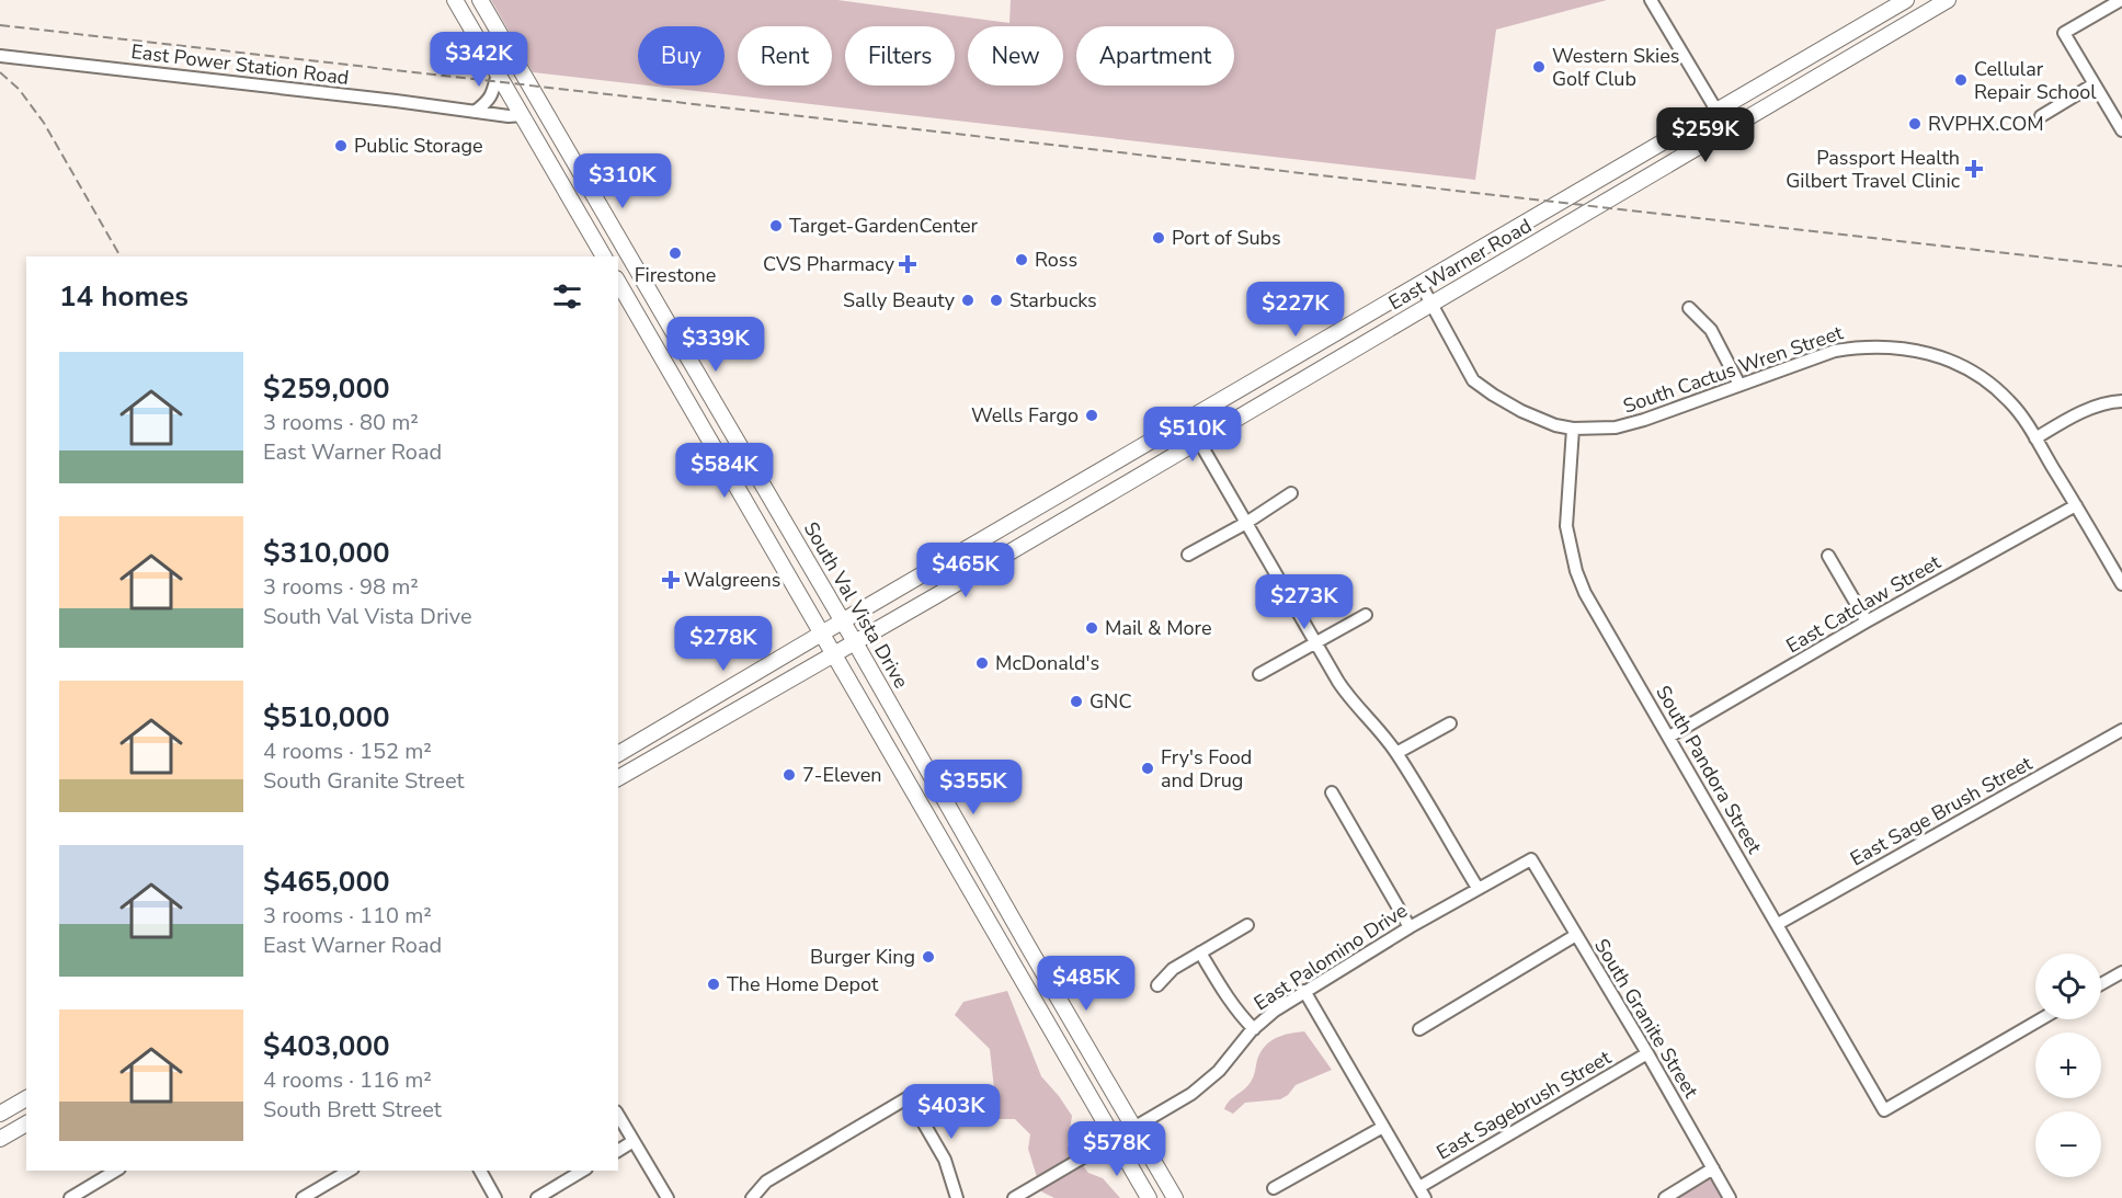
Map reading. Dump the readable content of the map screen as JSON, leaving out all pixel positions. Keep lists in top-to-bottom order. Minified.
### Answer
{"streets":{"main road":["East Warner Road","South Val Vista Drive"],"street":["East Power Station Road","South Cactus Wren Street","East Catclaw Street","South Pandora Street","East Sage Brush Street","East Palomino Drive","South Granite Street","East Sagebrush Street"]},"crossings":[["East Warner Road","South Cactus Wren Street"],["East Warner Road","South Val Vista Drive"],["South Cactus Wren Street","East Catclaw Street"],["South Cactus Wren Street","South Pandora Street"],["East Catclaw Street","South Pandora Street"],["South Val Vista Drive","East Palomino Drive"],["South Pandora Street","East Sage Brush Street"],["East Palomino Drive","South Granite Street"],["South Granite Street","East Sagebrush Street"]],"places":{"other":["Western Skies Golf Club","Cellular Repair School","RVPHX.COM","Public Storage","Target-GardenCenter","Port of Subs","Firestone","Ross","Sally Beauty","Starbucks","Wells Fargo","Mail & More","McDonald's","GNC","Fry's Food and Drug","7-Eleven","Burger King","The Home Depot"],"health":["Passport Health Gilbert Travel Clinic","CVS Pharmacy","Walgreens"]},"page":{"chip":["Buy","Rent","Filters","New","Apartment"],"price":["$342K","$259K","$310K","$227K","$339K","$510K","$584K","$465K","$273K","$278K","$355K","$485K","$403K","$578K"],"heading":"14 homes","list":[{"name":"$259,000","note":"3 rooms · 80 m² · East Warner Road"},{"name":"$310,000","note":"3 rooms · 98 m² · South Val Vista Drive"},{"name":"$510,000","note":"4 rooms · 152 m² · South Granite Street"},{"name":"$465,000","note":"3 rooms · 110 m² · East Warner Road"},{"name":"$403,000","note":"4 rooms · 116 m² · South Brett Street"}],"map_buttons":["+","−"]}}
